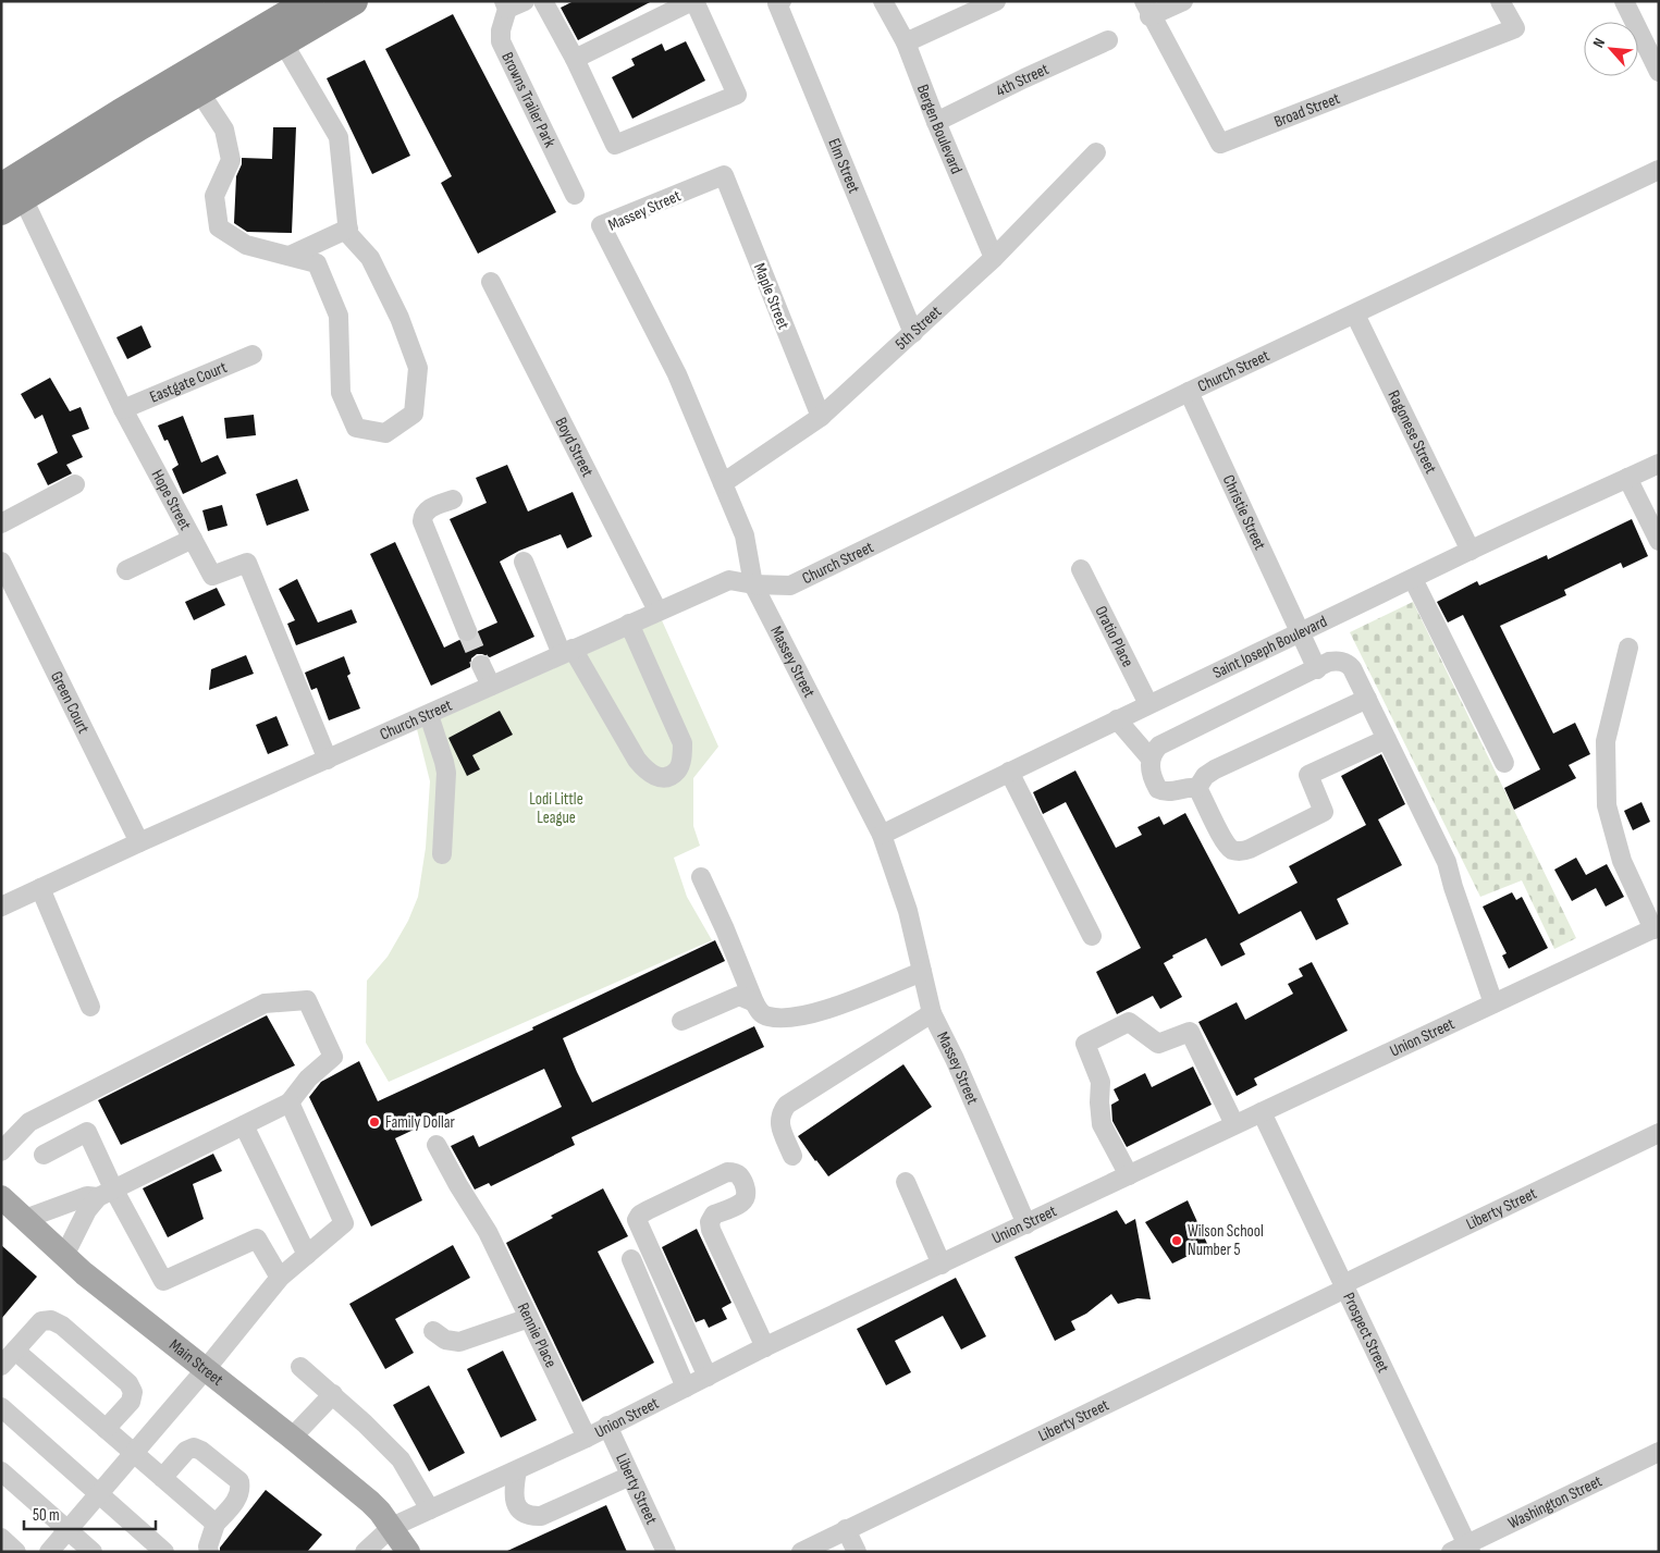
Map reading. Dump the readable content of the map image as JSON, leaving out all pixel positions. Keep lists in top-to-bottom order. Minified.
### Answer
{"streets":{"main road":["Main Street"],"street":["4th Street","Browns Trailer Park","Broad Street","Bergen Boulevard","Elm Street","Massey Street","Maple Street","5th Street","Church Street","Eastgate Court","Ragonese Street","Boyd Street","Hope Street","Christie Street","Oratio Place","Saint Joseph Boulevard","Green Court","Union Street","Liberty Street","Prospect Street","Rennie Place","Washington Street"]},"crossings":[["4th Street","Bergen Boulevard"],["Bergen Boulevard","5th Street"],["Elm Street","5th Street"],["Massey Street","Maple Street"],["Massey Street","5th Street"],["Massey Street","Church Street"],["Massey Street","Saint Joseph Boulevard"],["Massey Street","Union Street"],["Maple Street","5th Street"],["Church Street","Ragonese Street"],["Church Street","Boyd Street"],["Church Street","Hope Street"],["Church Street","Christie Street"],["Church Street","Green Court"],["Eastgate Court","Hope Street"],["Ragonese Street","Saint Joseph Boulevard"],["Christie Street","Saint Joseph Boulevard"],["Oratio Place","Saint Joseph Boulevard"],["Union Street","Liberty Street"],["Union Street","Prospect Street"],["Union Street","Rennie Place"],["Union Street","Main Street"],["Liberty Street","Prospect Street"],["Prospect Street","Washington Street"]],"parks":["Lodi Little League"],"places":["Family Dollar","Wilson School Number 5"],"scale_bar":"50 m","north":"top left"}
